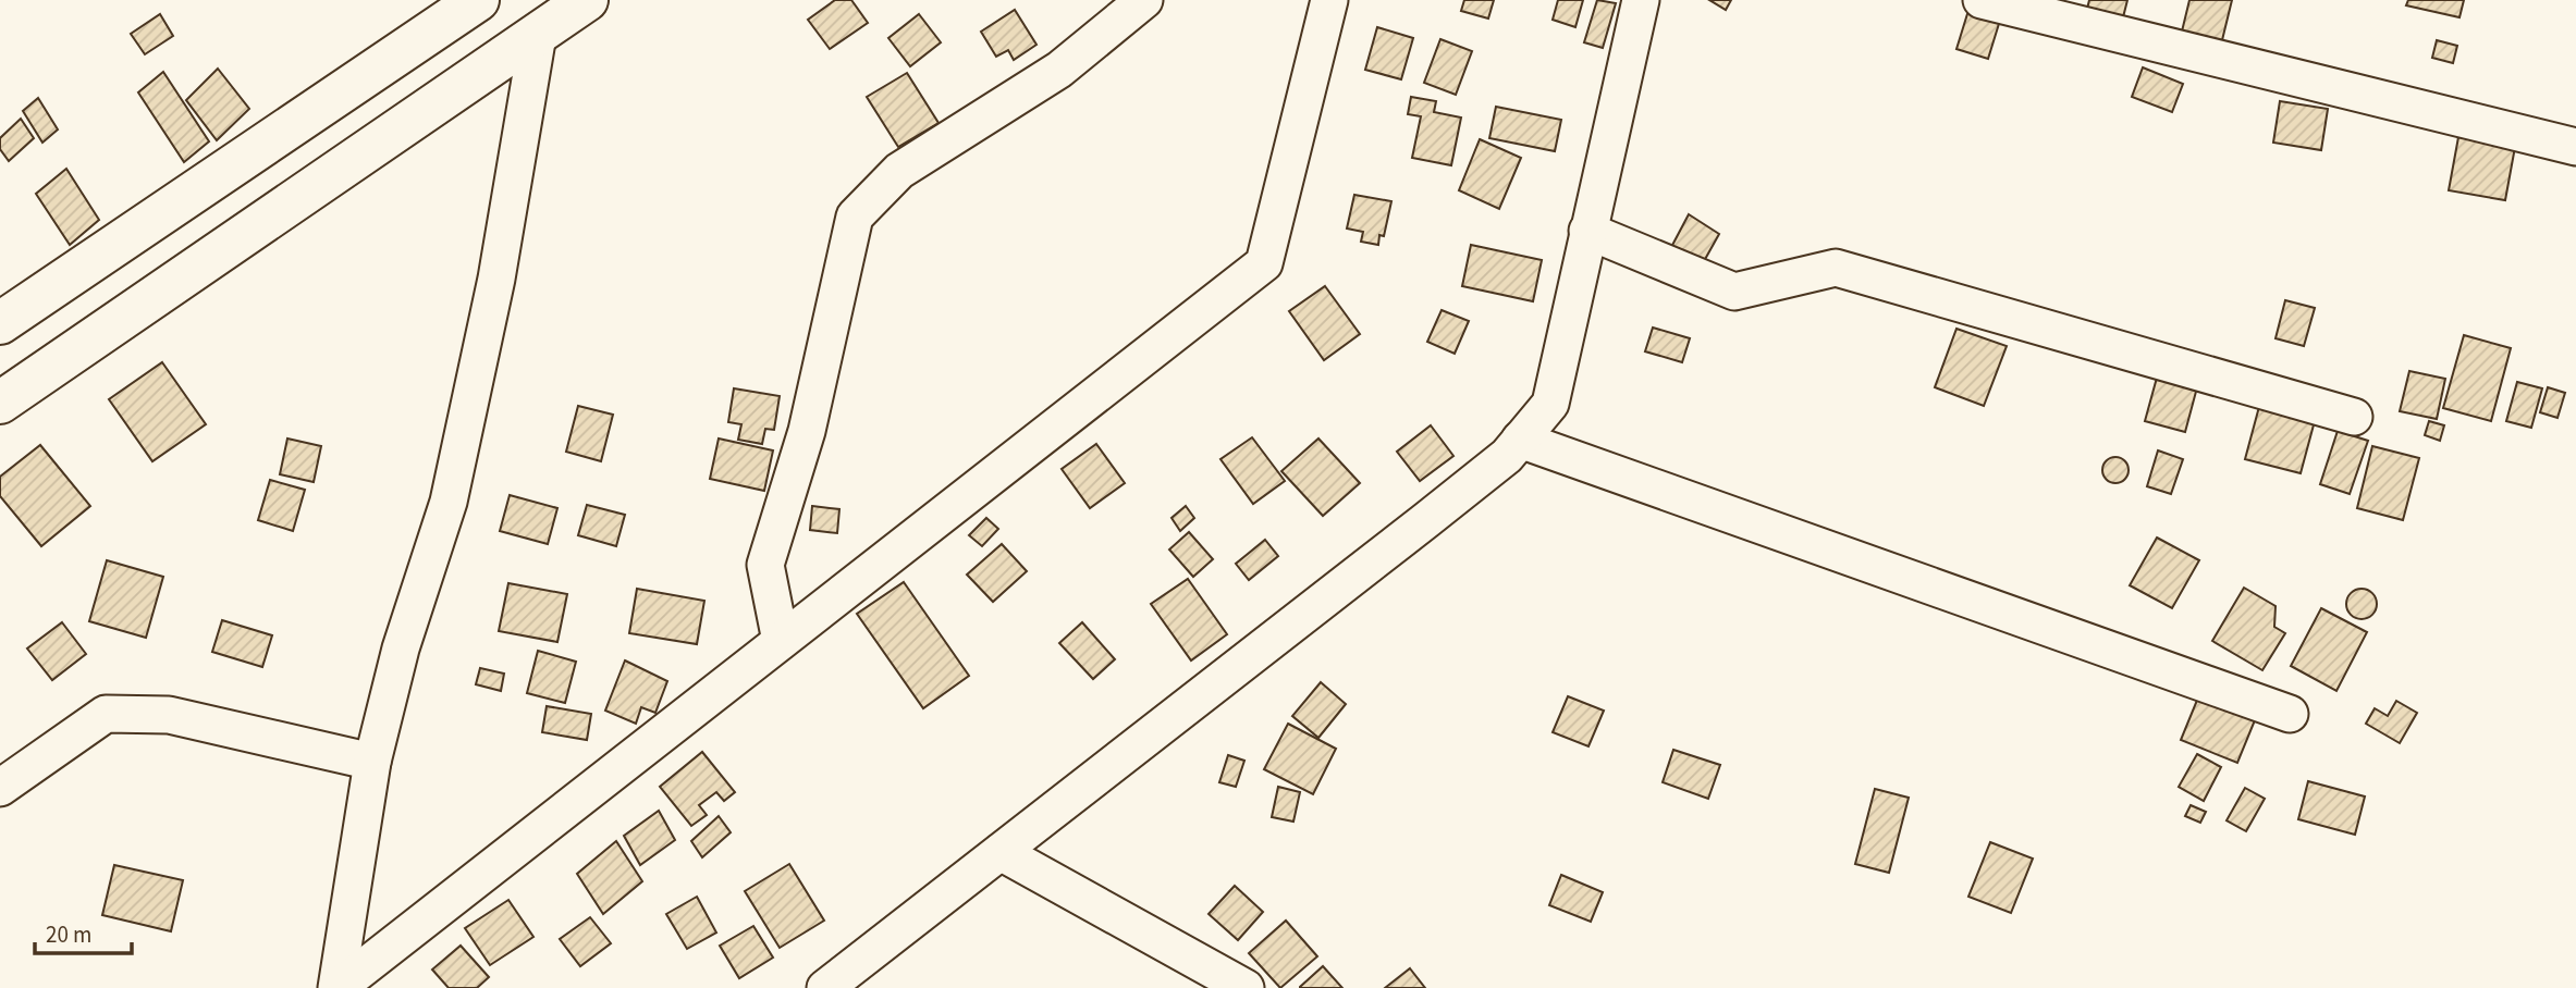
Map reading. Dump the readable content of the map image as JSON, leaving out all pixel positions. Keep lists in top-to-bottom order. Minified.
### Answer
{"scale_bar":"20 m"}
